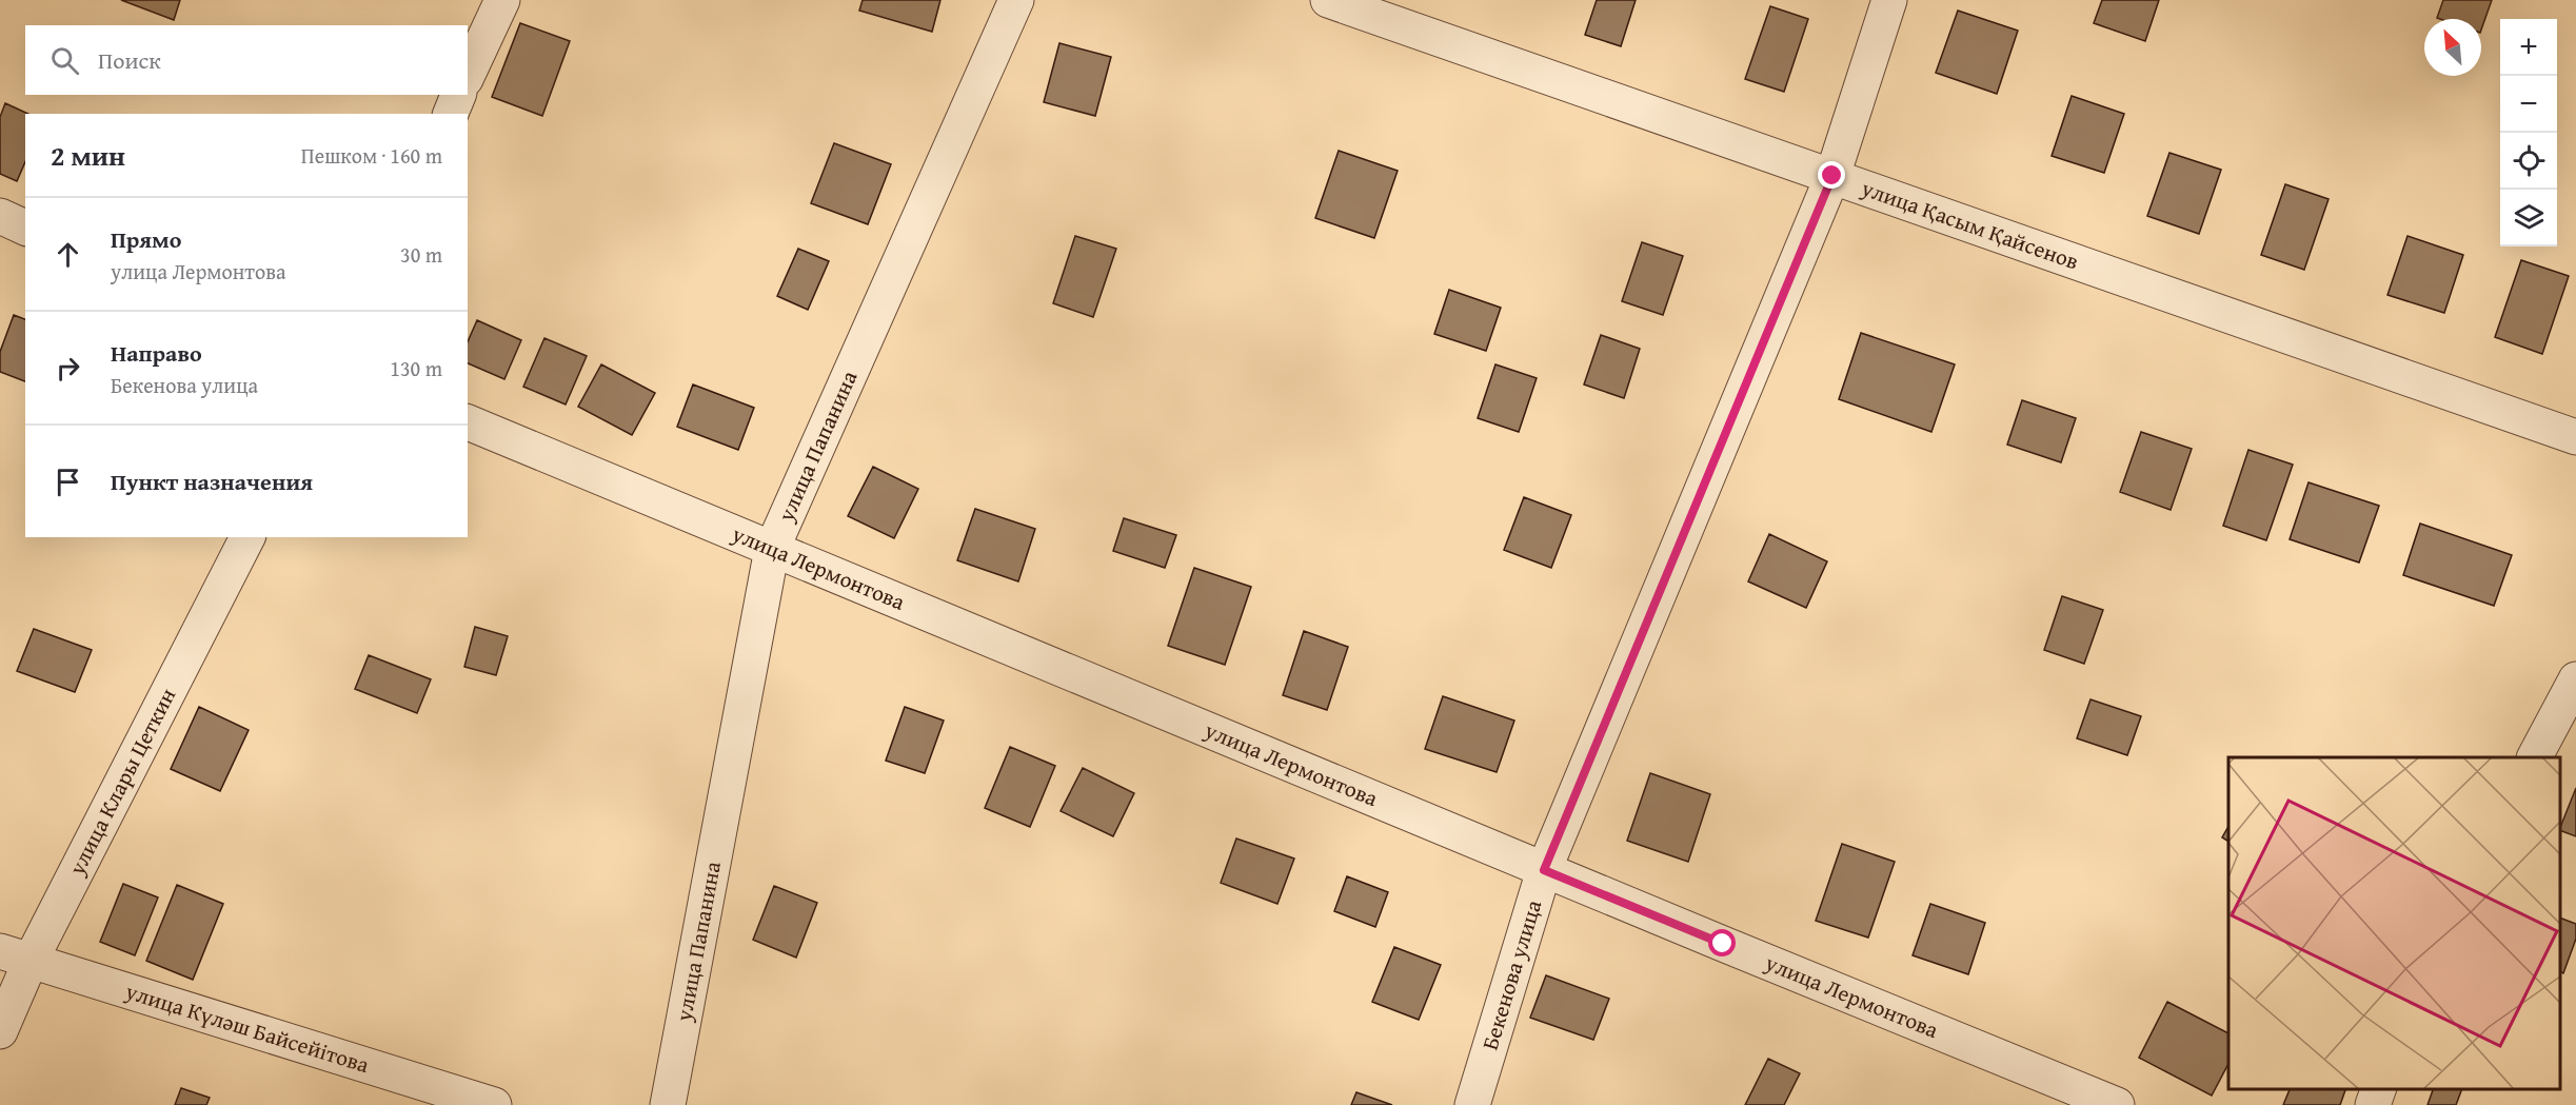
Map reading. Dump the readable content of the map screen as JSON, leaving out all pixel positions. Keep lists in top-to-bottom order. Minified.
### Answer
{"streets":{"street":["улица Қасым Қайсенов","улица Папанина","улица Лермонтова","улица Клары Цеткин","Бекенова улица","улица Күләш Байсейітова"]},"crossings":[["улица Қасым Қайсенов","Бекенова улица"],["улица Папанина","улица Лермонтова"],["улица Лермонтова","Бекенова улица"],["улица Клары Цеткин","улица Күләш Байсейітова"]],"north":"top left","page":{"map_buttons":["+","−"],"search":"Поиск","heading":["2 мин","Пешком · 160 m"],"list":[["Прямо","улица Лермонтова","30 m"],["Направо","Бекенова улица","130 m"],"Пункт назначения"]}}
